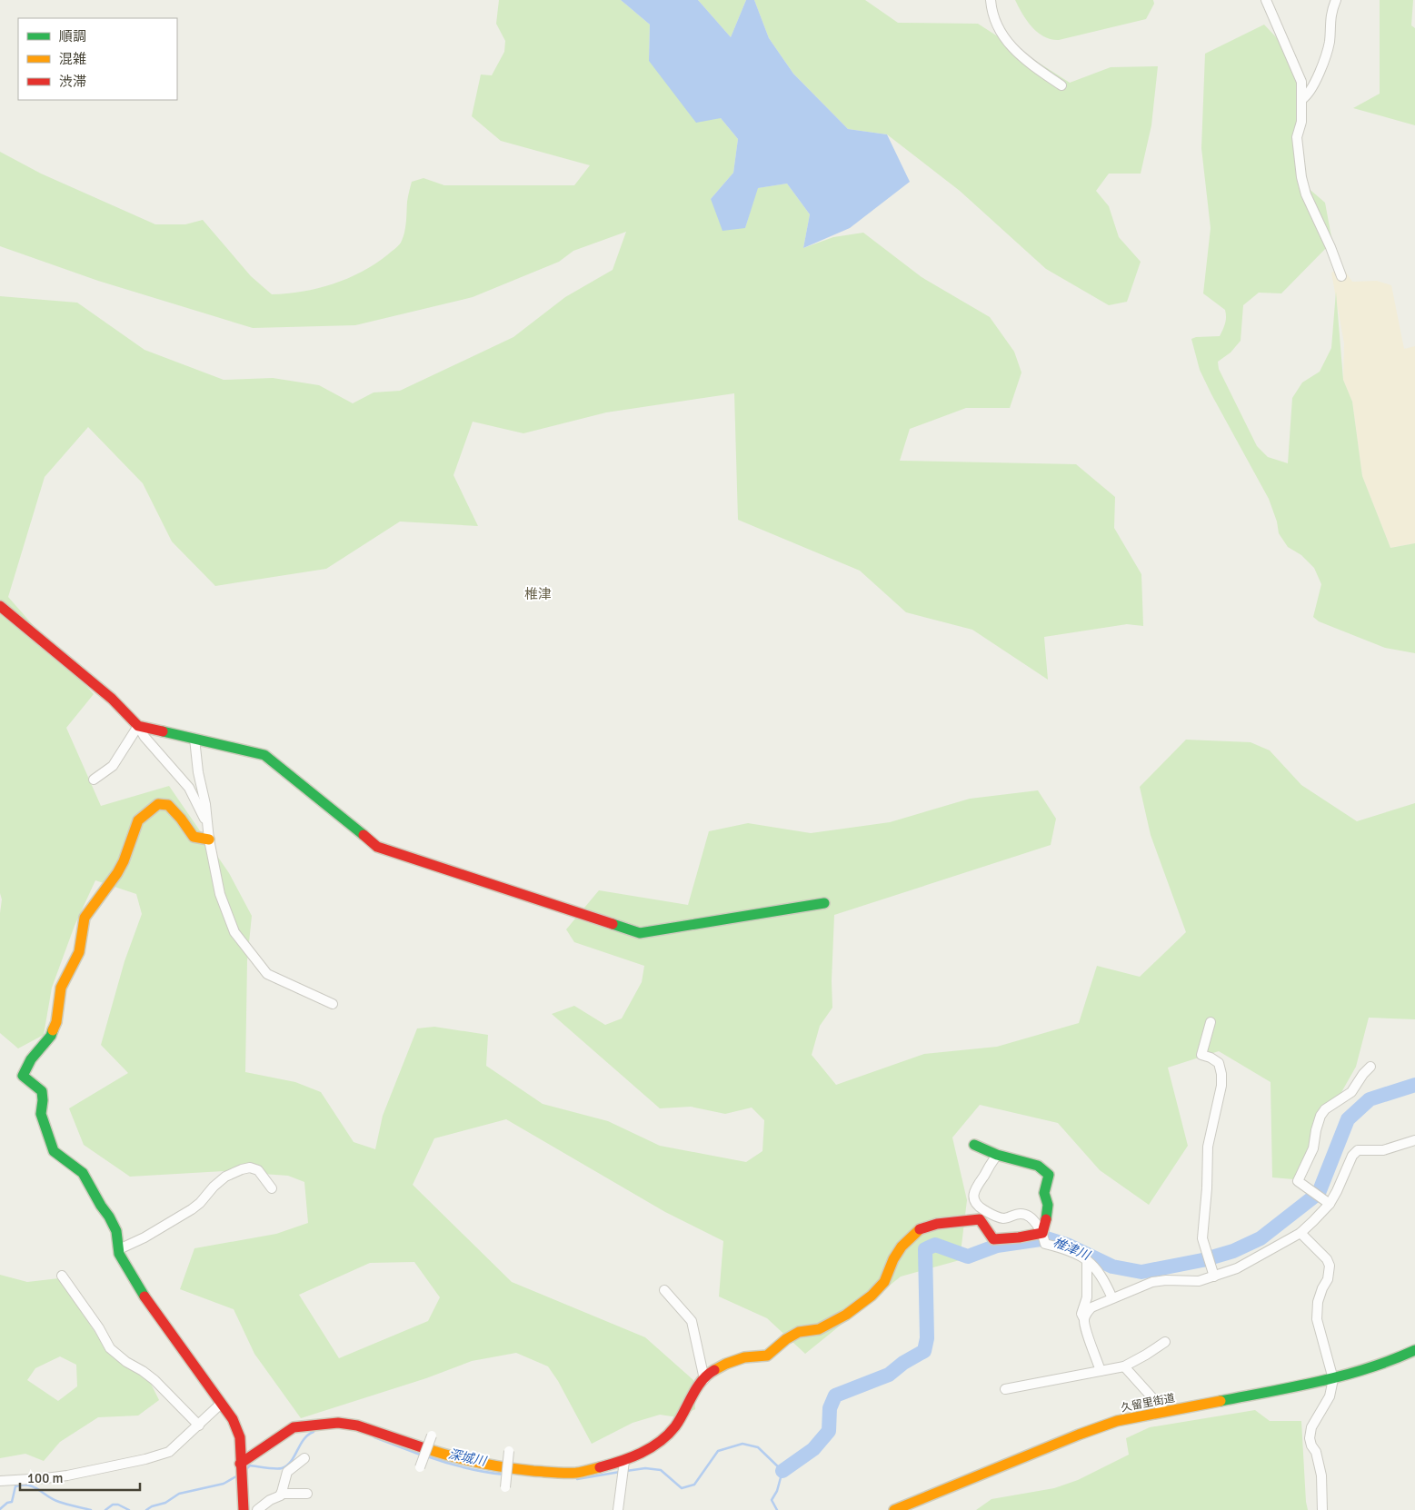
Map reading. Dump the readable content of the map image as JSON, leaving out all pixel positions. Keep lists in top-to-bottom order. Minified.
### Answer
{"streets":{"street":["久留里街道"]},"districts":["椎津"],"water":["椎津川","深城川"],"legend":["順調","混雑","渋滞"],"scale_bar":"100 m"}
